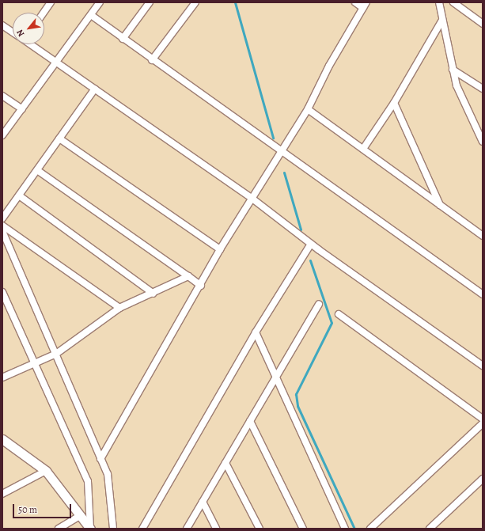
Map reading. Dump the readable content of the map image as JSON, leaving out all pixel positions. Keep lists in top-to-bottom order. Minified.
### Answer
{"scale_bar":"50 m","north":"bottom left"}
